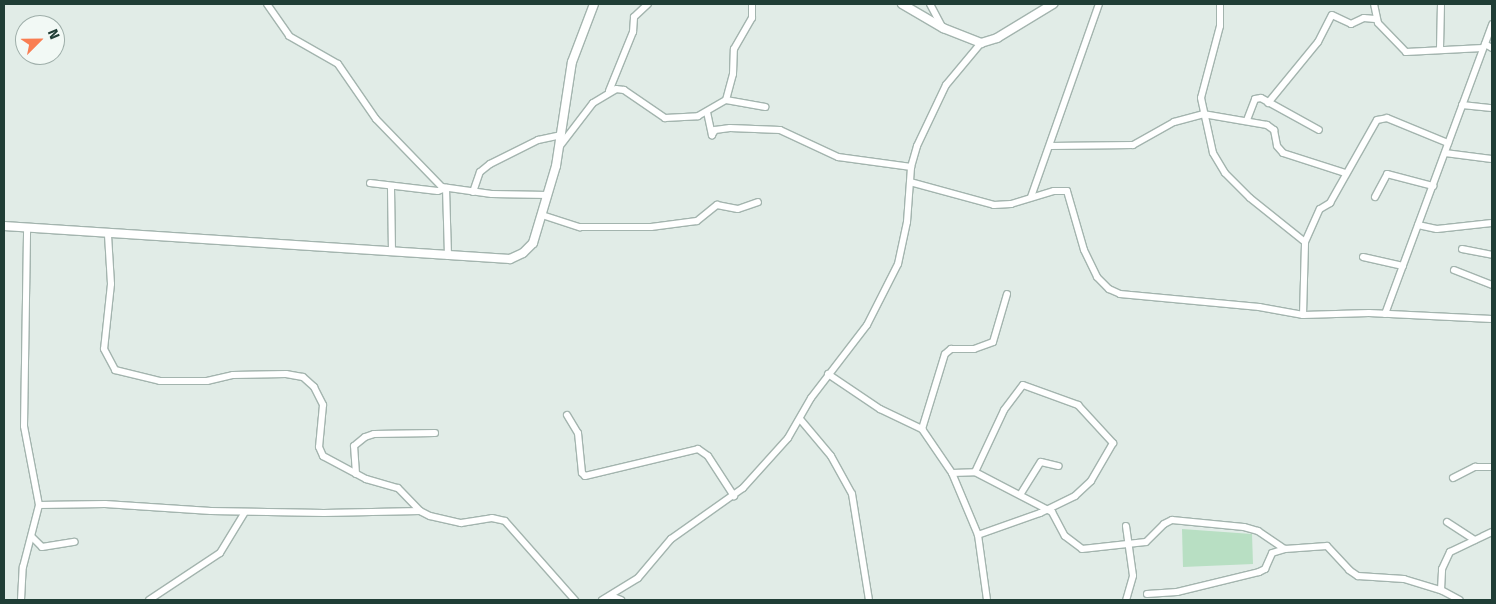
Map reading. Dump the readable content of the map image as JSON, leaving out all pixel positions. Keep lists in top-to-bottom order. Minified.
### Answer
{"north":"top right"}
